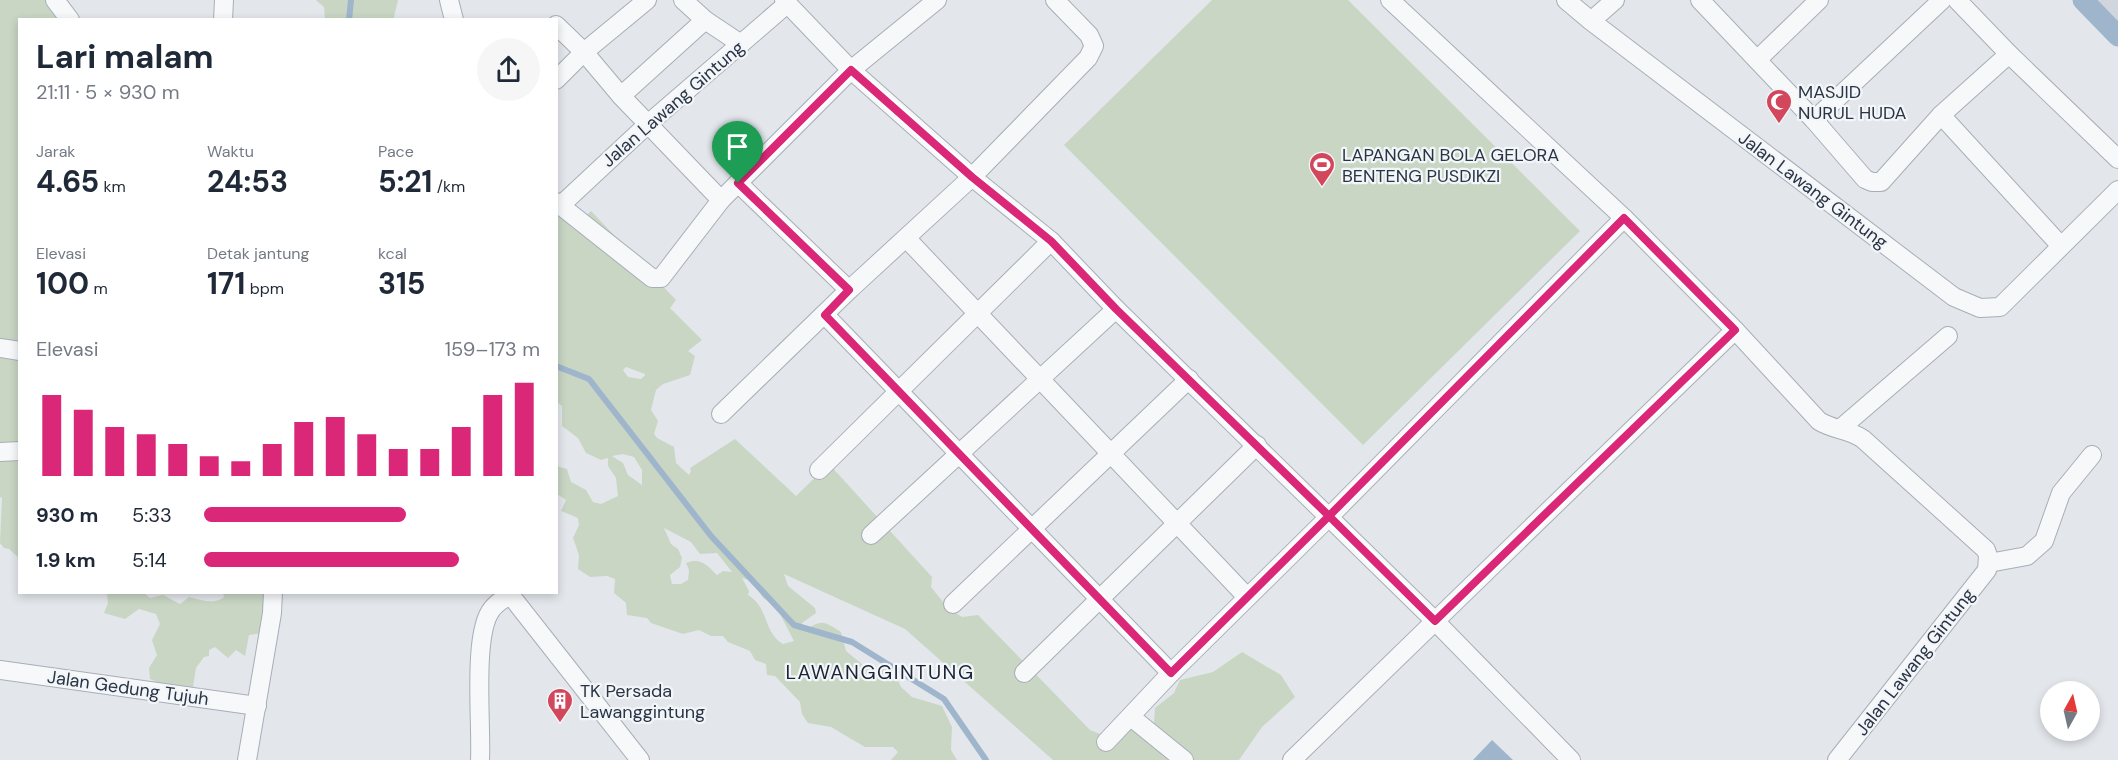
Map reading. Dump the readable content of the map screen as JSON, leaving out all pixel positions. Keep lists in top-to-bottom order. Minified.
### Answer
{"streets":{"street":["Jalan Lawang Gintung","Jalan Gedung Tujuh"]},"districts":["LAWANGGINTUNG"],"places":{"mosque":["MASJID NURUL HUDA"],"sports":["LAPANGAN BOLA GELORA BENTENG PUSDIKZI"],"building":["TK Persada Lawanggintung"]},"north":"top","page":{"heading":["Lari malam","21:11 · 5 × 930 m"],"stats":[["Jarak","4.65 km"],["Waktu","24:53"],["Pace","5:21 /km"],["Elevasi","100 m"],["Detak jantung","171 bpm"],["kcal","315"]],"chart":["Elevasi","159–173 m"],"list":[{"name":"930 m","note":"5:33"},{"name":"1.9 km","note":"5:14"}]}}
